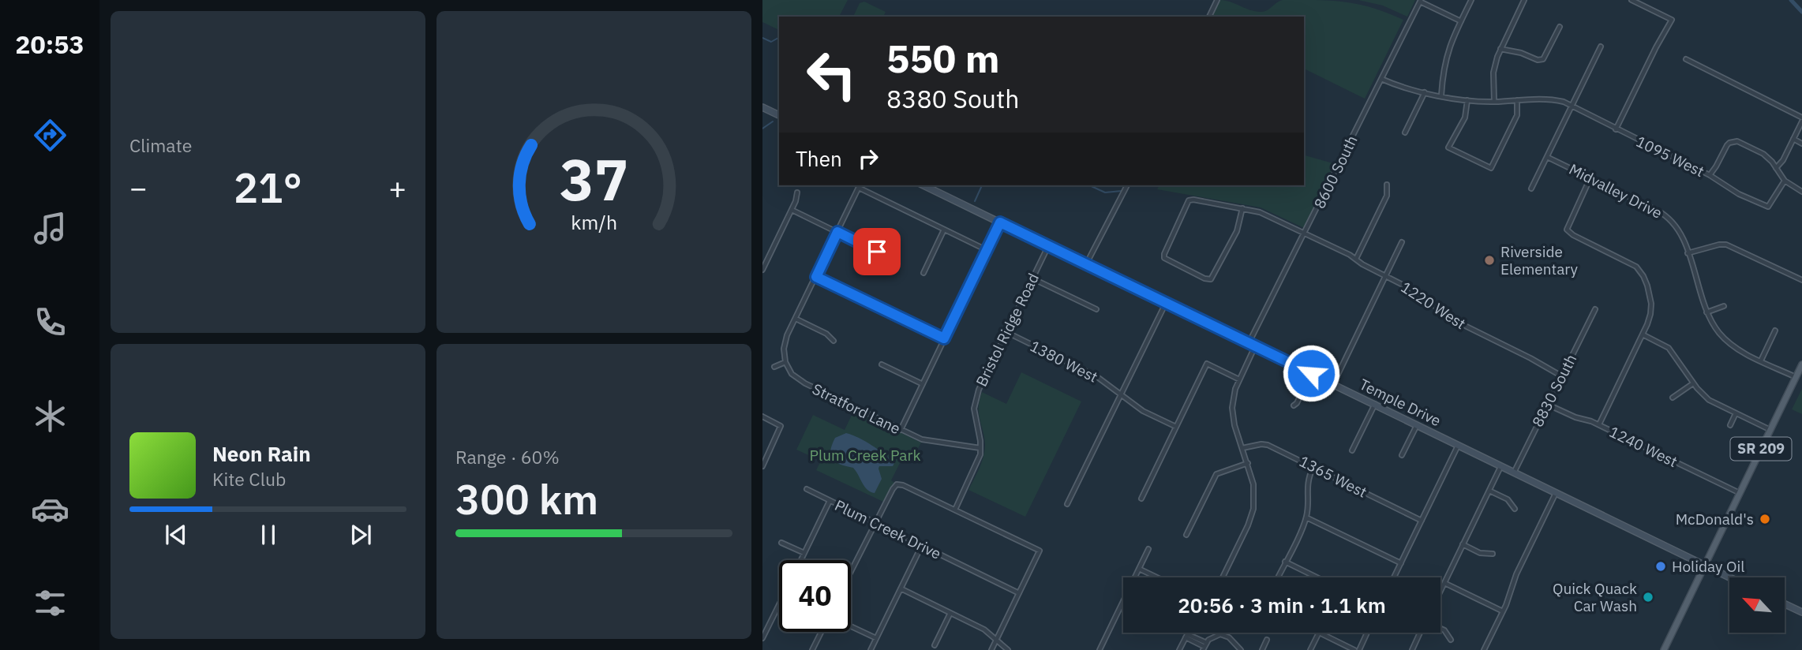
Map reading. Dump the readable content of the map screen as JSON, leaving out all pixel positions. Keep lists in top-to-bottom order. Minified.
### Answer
{"streets":{"main road":["SR 209"],"street":["1095 West","8600 South","Midvalley Drive","1220 West","Bristol Ridge Road","1380 West","8830 South","Temple Drive","Stratford Lane","1240 West","1365 West","Plum Creek Drive"]},"crossings":[["1095 West","8600 South"],["8600 South","1220 West"],["8600 South","Temple Drive"],["Midvalley Drive","SR 209"],["1220 West","8830 South"],["Bristol Ridge Road","1380 West"],["Bristol Ridge Road","Temple Drive"],["Bristol Ridge Road","Stratford Lane"],["8830 South","Temple Drive"],["8830 South","1240 West"],["Temple Drive","SR 209"],["1240 West","SR 209"]],"parks":["Plum Creek Park"],"places":["Riverside Elementary","McDonald's","Holiday Oil","Quick Quack Car Wash"],"north":"top left","page":{"tabs":"20:53","tile":["Climate",["Range · 60%","300 km"]],"turn":["550 m","8380 South"],"then":"Then","heat":["−","21°","+"],"song":["Neon Rain","Kite Club"],"limit":"40","trip":"20:56 · 3 min · 1.1 km","gauge":["37","km/h"]}}
